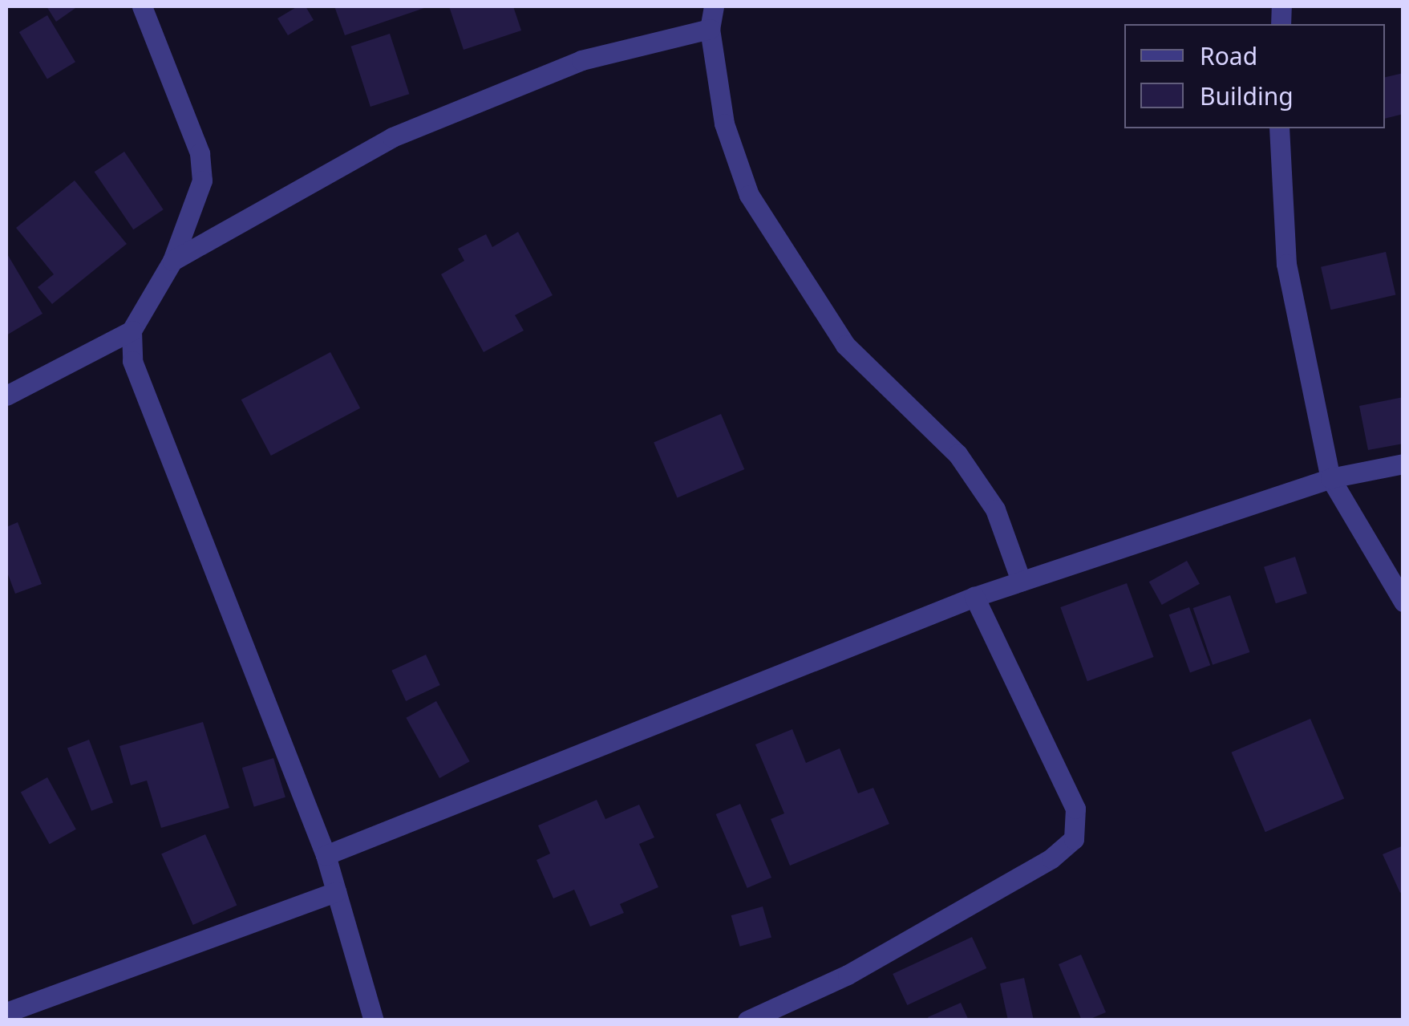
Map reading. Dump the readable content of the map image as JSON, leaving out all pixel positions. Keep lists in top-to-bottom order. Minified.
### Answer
{"legend":["Road","Building"]}
